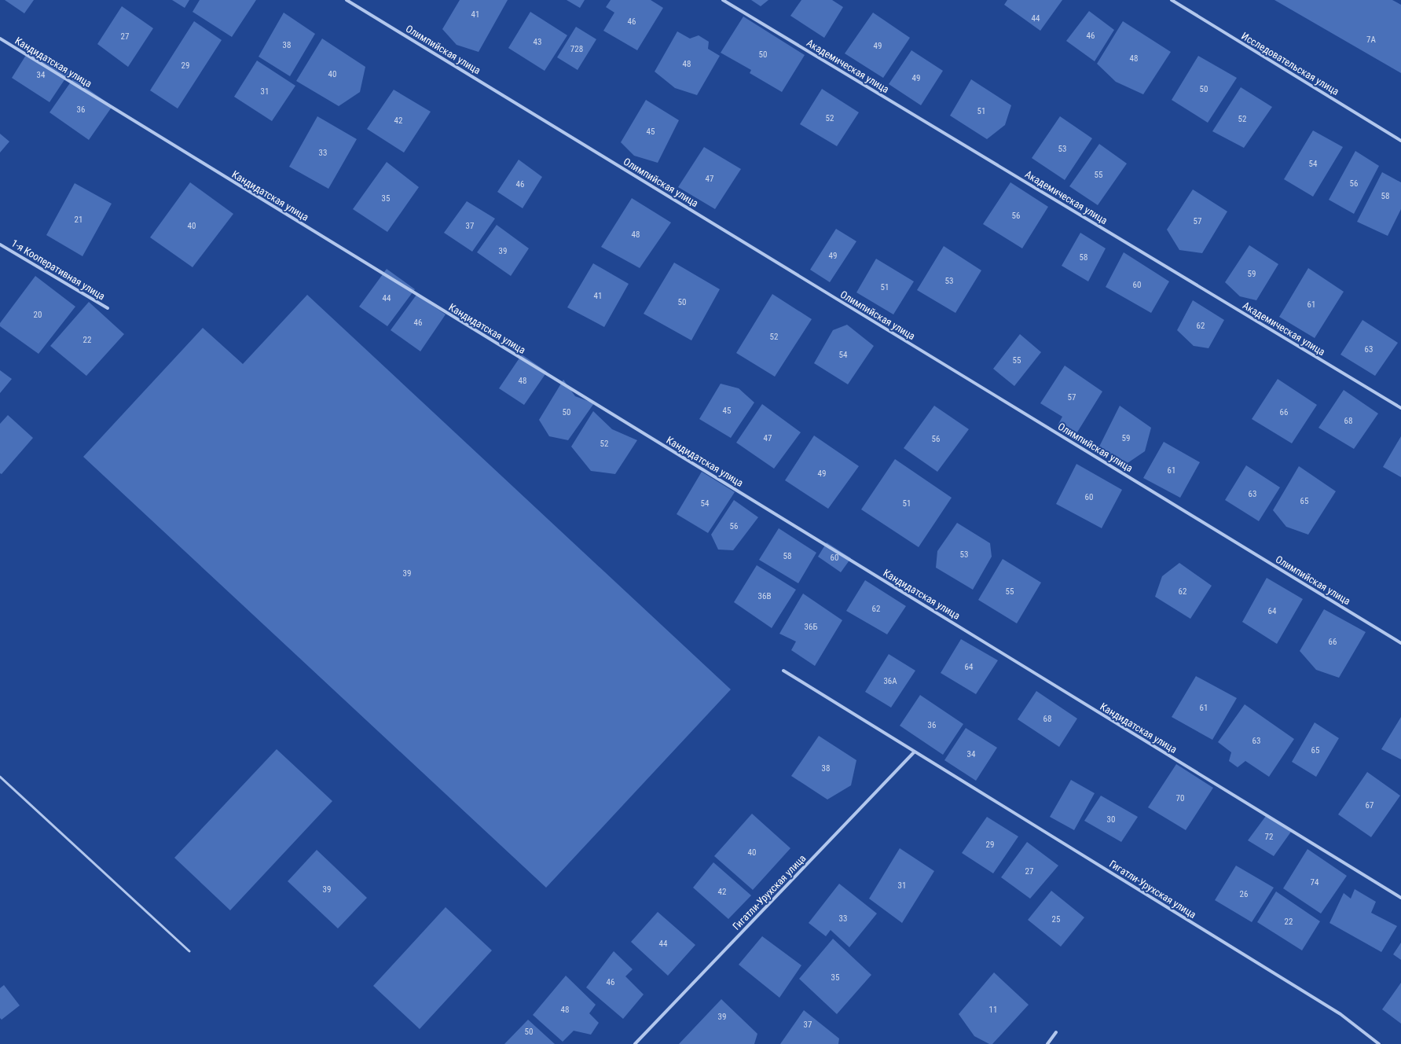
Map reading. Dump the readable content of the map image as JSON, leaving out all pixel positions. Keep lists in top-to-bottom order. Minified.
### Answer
{"streets":{"street":["Олимпийская улица","Кандидатская улица","Исследовательская улица","Академическая улица","1-я Кооперативная улица","Гигатли-Урухская улица"]},"house_numbers":["41","44","46","46","27","7А","43","38","49","728","50","48","48","29","40","34","49","50","31","36","51","52","52","42","45","53","33","54","55","47","56","46","58","35","56","21","57","40","37","48","39","49","58","59","53","60","51","41","44","50","61","20","46","62","52","22","63","54","55","48","57","45","50","66","68","47","59","56","52","61","49","63","60","65","54","51","56","53","58","60","39","55","62","36В","62","64","36Б","66","64","36А","61","68","36","63","65","34","38","70","67","30","72","29","40","27","74","31","39","42","26","33","25","22","44","35","46","48","11","39","37","50"]}
